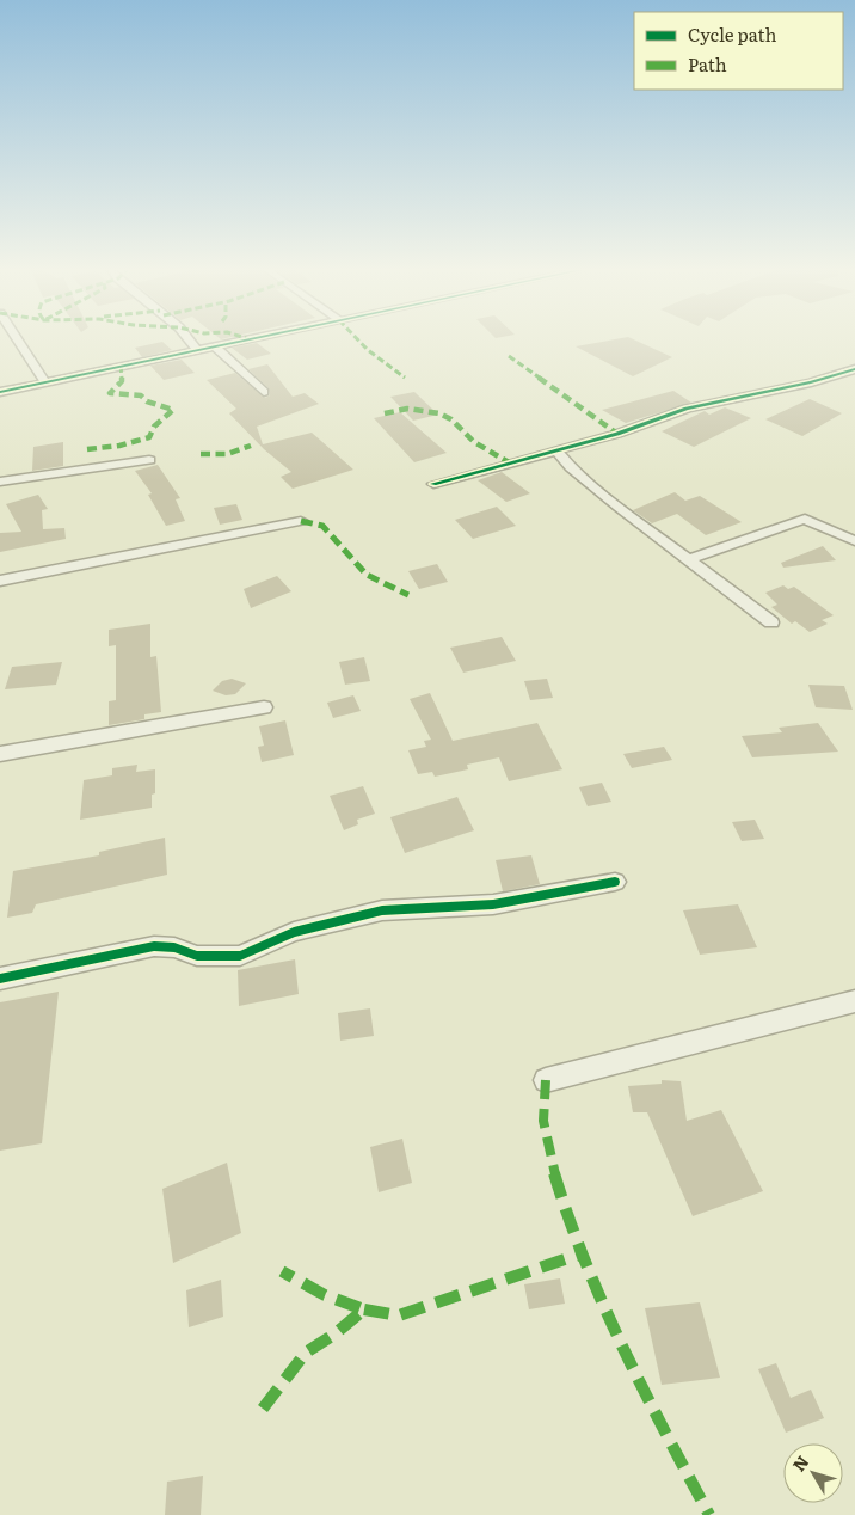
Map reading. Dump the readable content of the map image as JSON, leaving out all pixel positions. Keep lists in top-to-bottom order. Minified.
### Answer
{"legend":["Cycle path","Path"],"north":"top left"}
